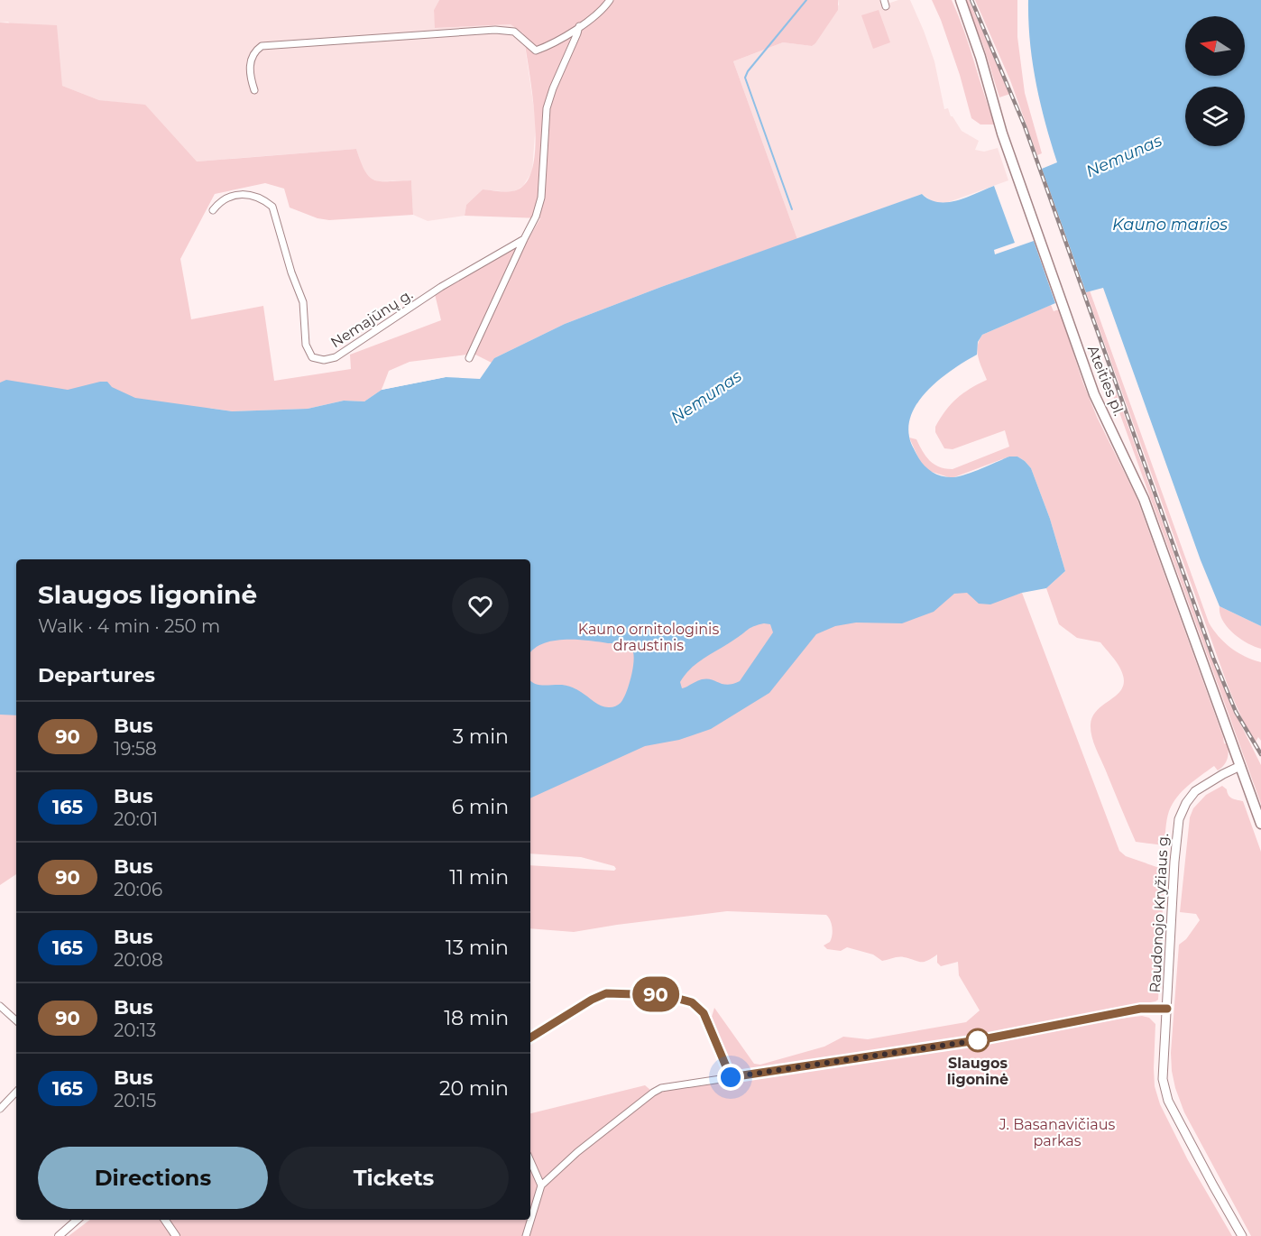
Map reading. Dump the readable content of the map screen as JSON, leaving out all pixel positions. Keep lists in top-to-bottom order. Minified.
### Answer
{"streets":{"main road":["Ateities pl.","Raudonojo Kryžiaus g."],"street":["Nemajūnų g."]},"crossings":[["Ateities pl.","Raudonojo Kryžiaus g."]],"water":["Nemunas","Kauno marios"],"parks":["Kauno ornitologinis draustinis","J. Basanavičiaus parkas"],"places":["Slaugos ligoninė"],"lines":["bus line 90"],"north":"left","page":{"on_map":"90","heading":[["Slaugos ligoninė","Walk · 4 min · 250 m"],"Departures"],"list":[{"mark":"90","name":"Bus","note":"19:58","value":"3 min"},{"mark":"165","name":"Bus","note":"20:01","value":"6 min"},{"mark":"90","name":"Bus","note":"20:06","value":"11 min"},{"mark":"165","name":"Bus","note":"20:08","value":"13 min"},{"mark":"90","name":"Bus","note":"20:13","value":"18 min"},{"mark":"165","name":"Bus","note":"20:15","value":"20 min"}],"buttons":["Directions","Tickets"]}}
